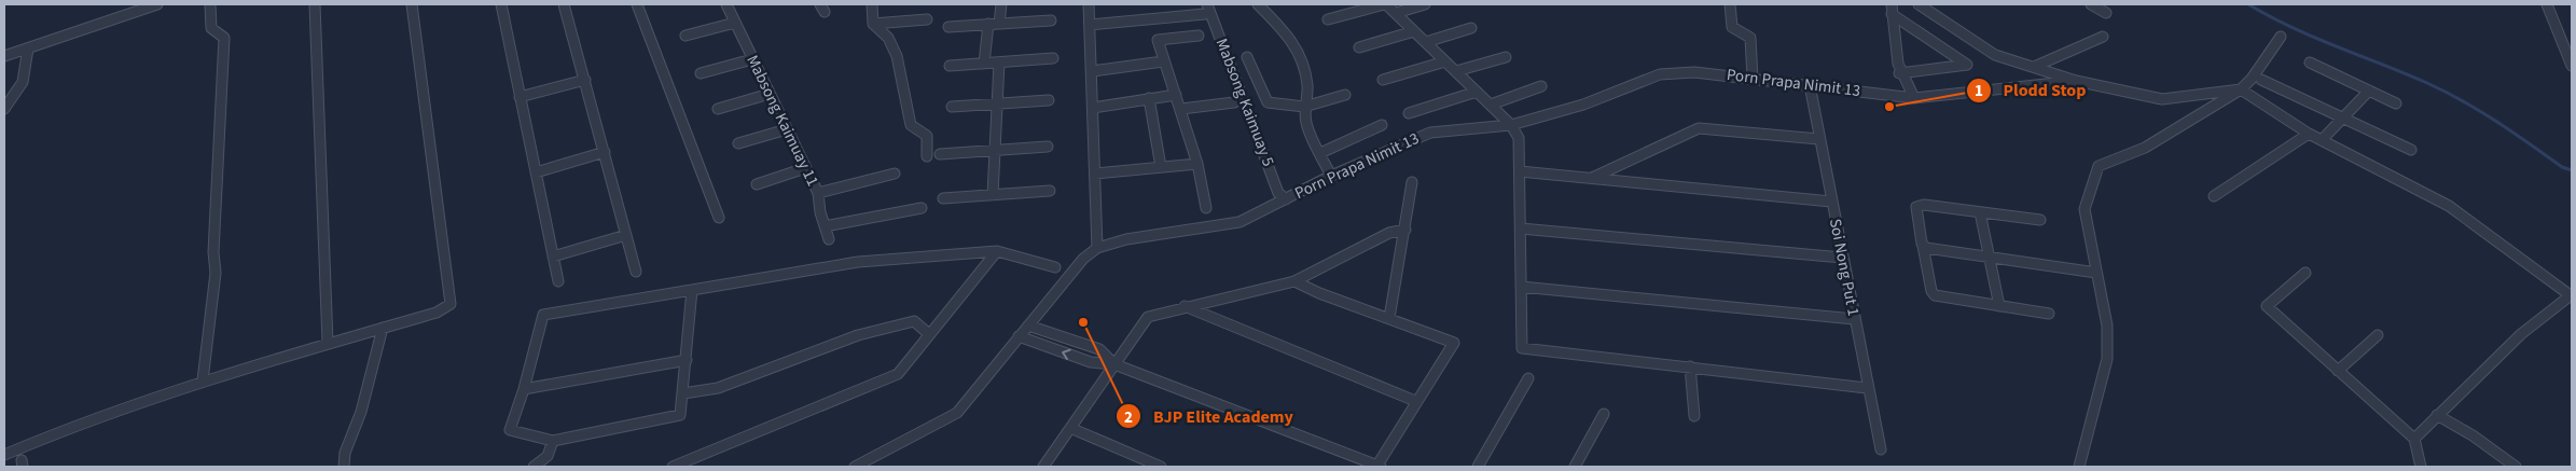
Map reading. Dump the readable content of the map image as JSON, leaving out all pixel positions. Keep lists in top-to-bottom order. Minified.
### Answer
{"streets":{"street":["Porn Prapa Nimit 13","Mabsong Kaimuay 5","Mabsong Kaimuay 11","Soi Nong Put 1"]},"crossings":[["Porn Prapa Nimit 13","Mabsong Kaimuay 5"],["Porn Prapa Nimit 13","Soi Nong Put 1"]],"places":["Plodd Stop","BJP Elite Academy"]}
